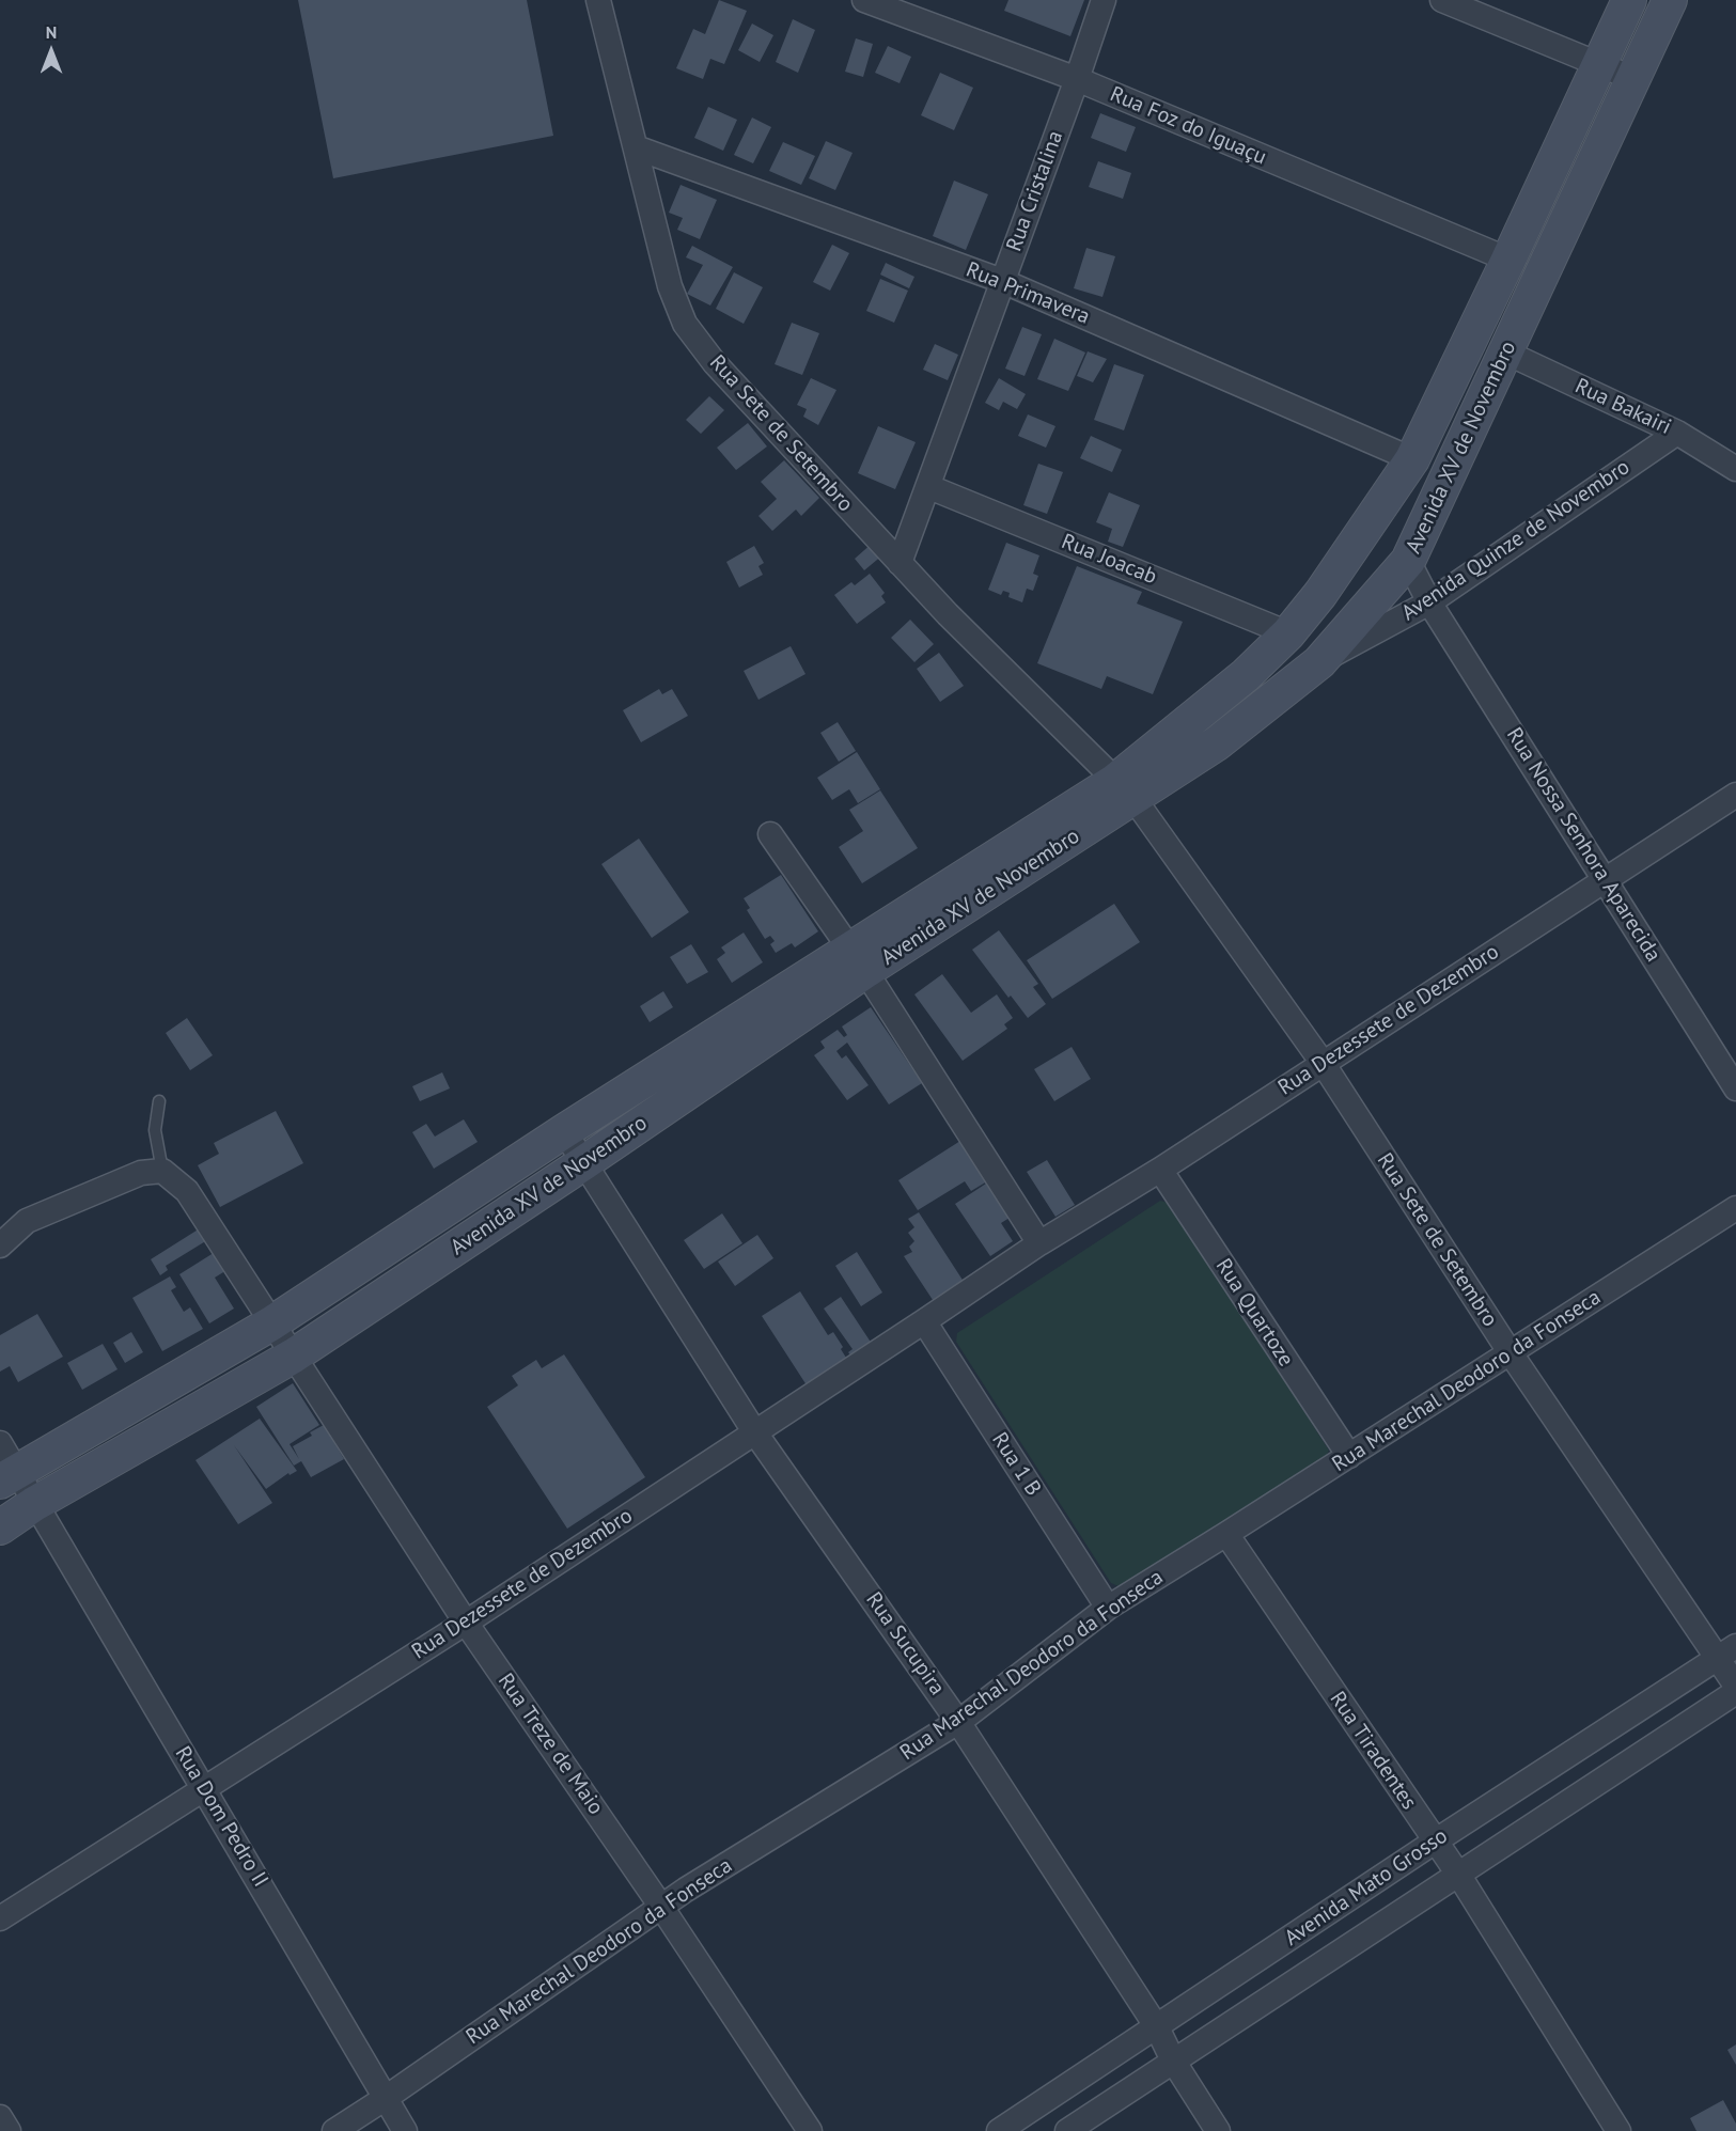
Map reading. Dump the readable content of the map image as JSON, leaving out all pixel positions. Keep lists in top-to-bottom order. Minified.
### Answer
{"streets":{"main road":["Avenida XV de Novembro"],"street":["Rua Foz do Iguaçu","Rua Cristalina","Rua Primavera","Rua Bakairi","Rua Sete de Setembro","Avenida Quinze de Novembro","Rua Joacab","Rua Nossa Senhora Aparecida","Rua Dezessete de Dezembro","Rua Quartoze","Rua Marechal Deodoro da Fonseca","Rua 1 B","Rua Sucupira","Rua Treze de Maio","Rua Tiradentes","Rua Dom Pedro II","Avenida Mato Grosso"]},"crossings":[["Rua Foz do Iguaçu","Rua Cristalina"],["Rua Foz do Iguaçu","Avenida XV de Novembro"],["Rua Cristalina","Rua Primavera"],["Rua Cristalina","Rua Sete de Setembro"],["Rua Cristalina","Rua Joacab"],["Rua Primavera","Rua Sete de Setembro"],["Rua Primavera","Avenida XV de Novembro"],["Rua Bakairi","Avenida XV de Novembro"],["Rua Bakairi","Avenida Quinze de Novembro"],["Rua Sete de Setembro","Avenida XV de Novembro"],["Rua Sete de Setembro","Rua Dezessete de Dezembro"],["Rua Sete de Setembro","Rua Marechal Deodoro da Fonseca"],["Rua Sete de Setembro","Avenida Mato Grosso"],["Avenida XV de Novembro","Avenida Quinze de Novembro"],["Avenida XV de Novembro","Rua Joacab"],["Avenida XV de Novembro","Rua Nossa Senhora Aparecida"],["Avenida XV de Novembro","Rua Sucupira"],["Avenida XV de Novembro","Rua Treze de Maio"],["Avenida XV de Novembro","Rua Dom Pedro II"],["Avenida Quinze de Novembro","Rua Nossa Senhora Aparecida"],["Rua Nossa Senhora Aparecida","Rua Dezessete de Dezembro"],["Rua Dezessete de Dezembro","Rua Quartoze"],["Rua Dezessete de Dezembro","Rua 1 B"],["Rua Dezessete de Dezembro","Rua Sucupira"],["Rua Dezessete de Dezembro","Rua Treze de Maio"],["Rua Dezessete de Dezembro","Rua Dom Pedro II"],["Rua Quartoze","Rua Marechal Deodoro da Fonseca"],["Rua Marechal Deodoro da Fonseca","Rua 1 B"],["Rua Marechal Deodoro da Fonseca","Rua Sucupira"],["Rua Marechal Deodoro da Fonseca","Rua Treze de Maio"],["Rua Marechal Deodoro da Fonseca","Rua Tiradentes"],["Rua Marechal Deodoro da Fonseca","Rua Dom Pedro II"],["Rua Sucupira","Avenida Mato Grosso"],["Rua Tiradentes","Avenida Mato Grosso"]],"north":"top"}
